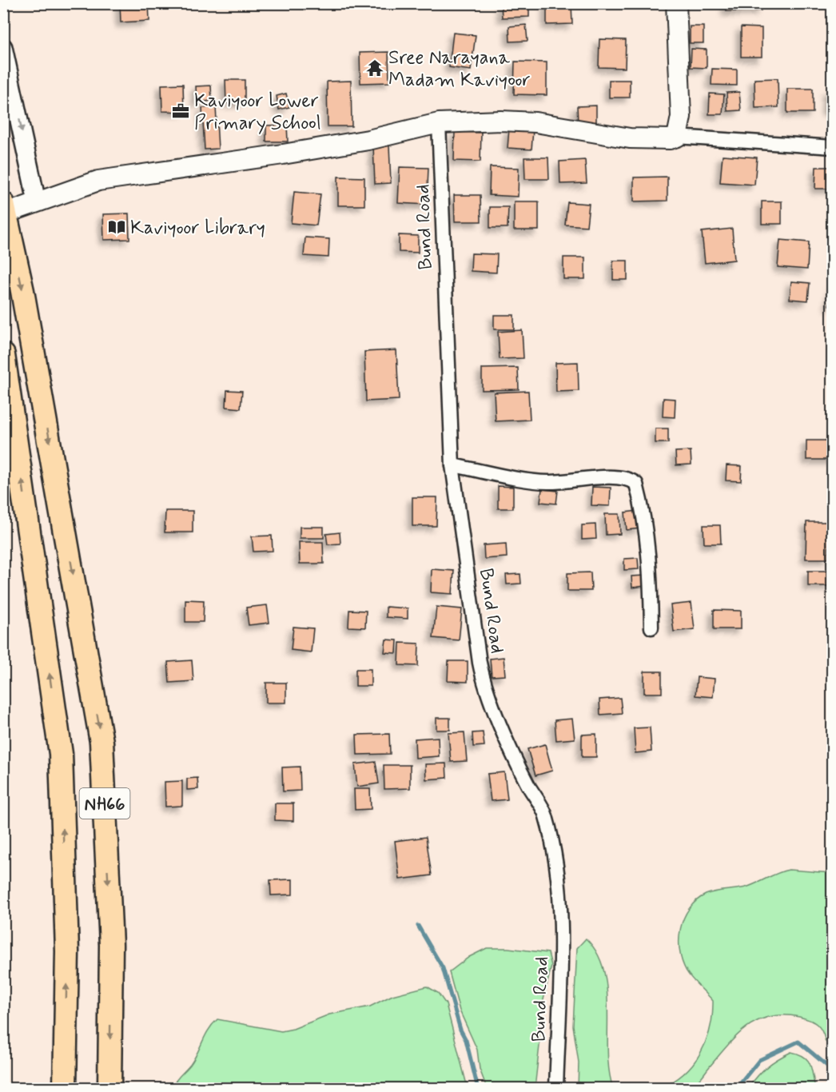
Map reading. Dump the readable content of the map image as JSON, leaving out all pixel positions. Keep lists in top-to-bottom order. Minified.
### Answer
{"streets":{"highway":["NH66"],"street":["Bund Road"]},"places":{"temple":["Sree Narayana Madam Kaviyoor"],"office":["Kaviyoor Lower Primary School"],"library":["Kaviyoor Library"]}}
